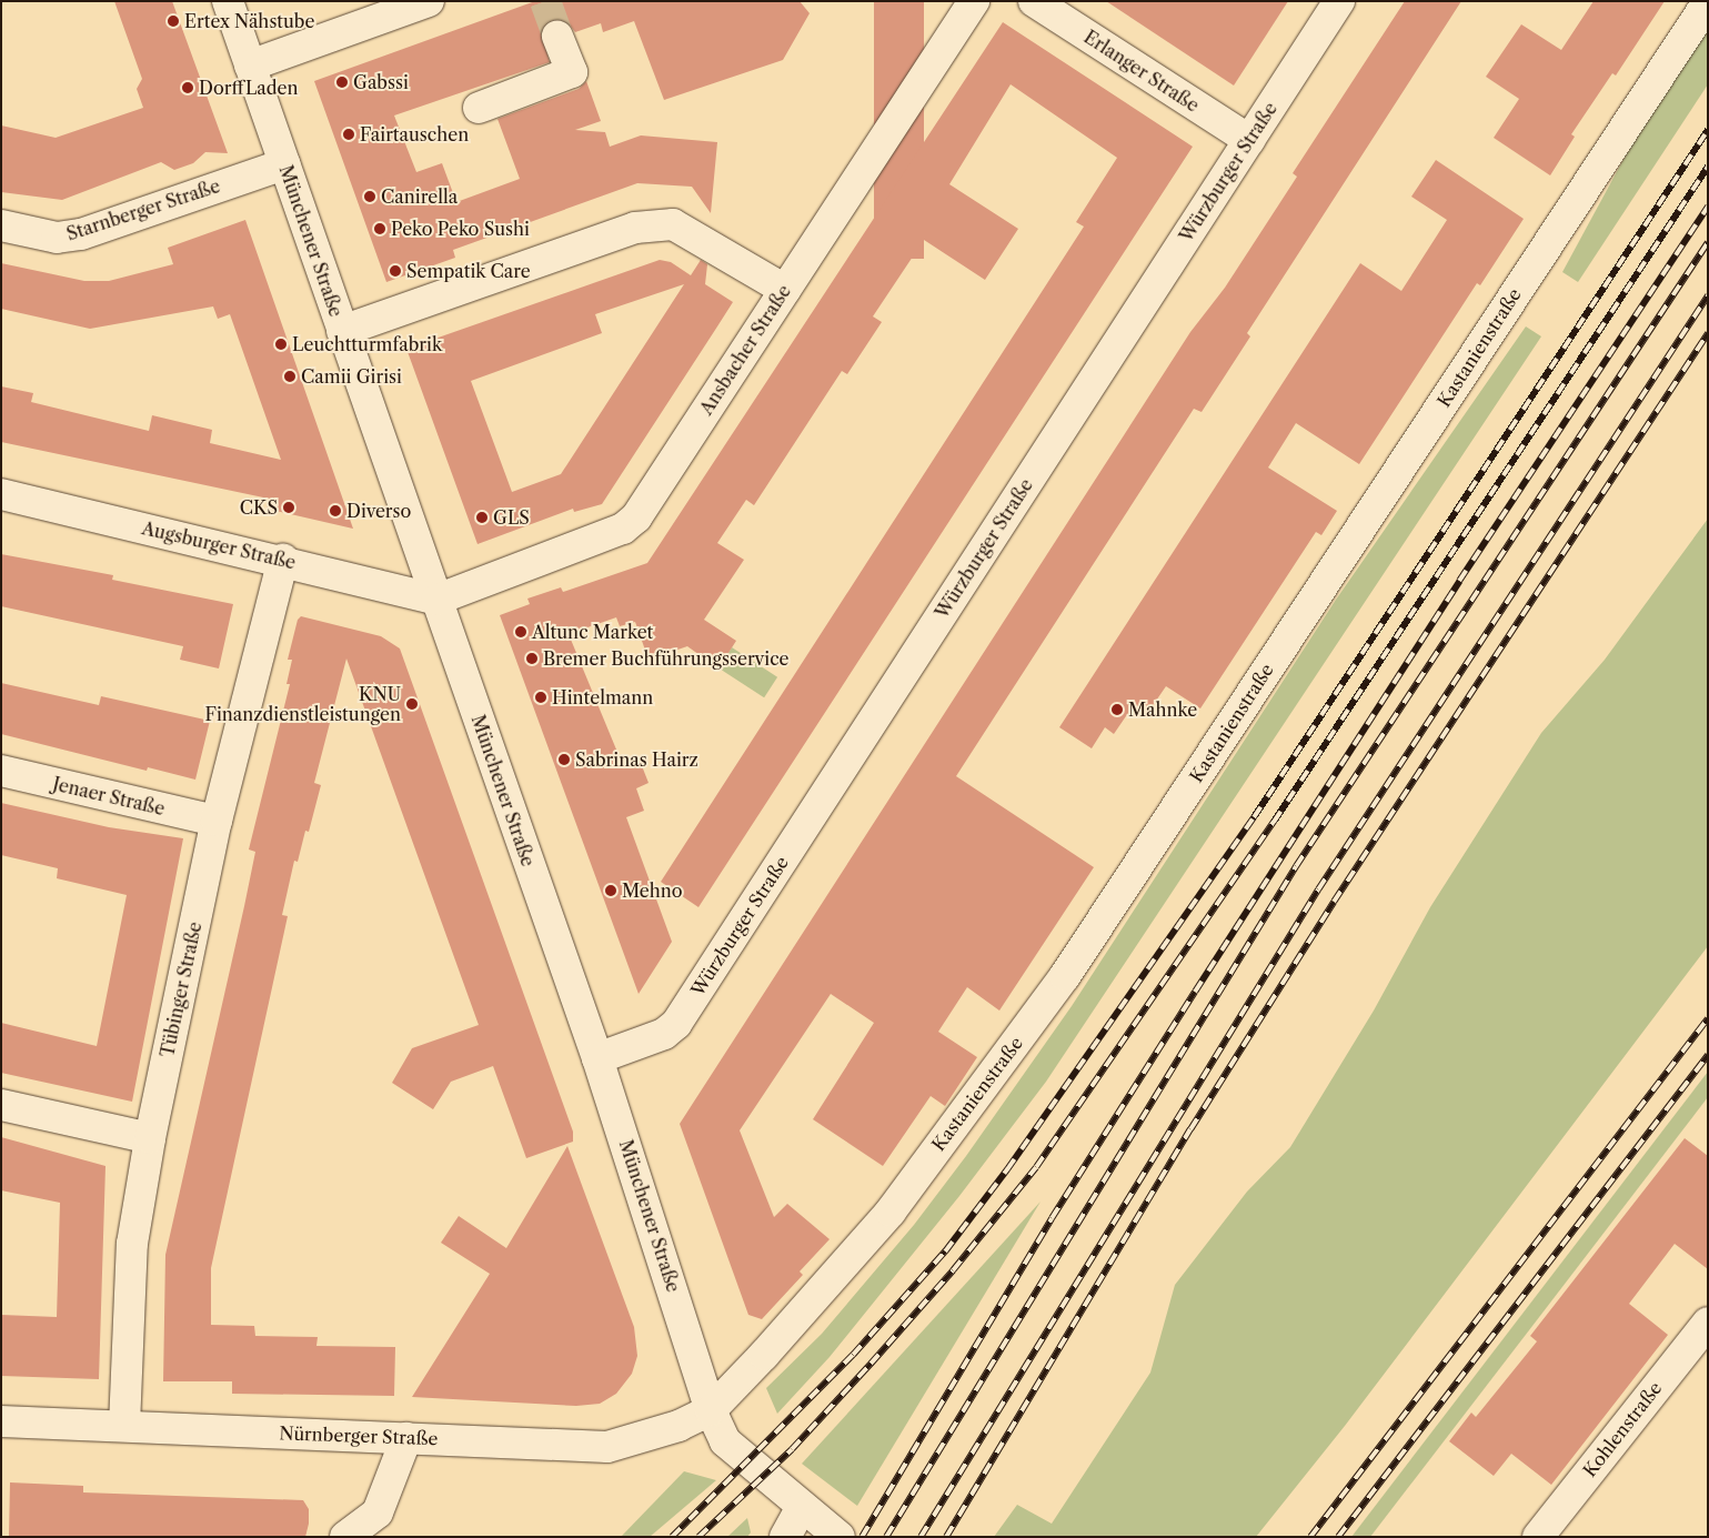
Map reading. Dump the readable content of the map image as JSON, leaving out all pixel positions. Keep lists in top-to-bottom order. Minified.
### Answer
{"streets":{"street":["Erlanger Straße","Würzburger Straße","Starnberger Straße","Münchener Straße","Kastanienstraße","Ansbacher Straße","Augsburger Straße","Jenaer Straße","Tübinger Straße","Kohlenstraße","Nürnberger Straße"]},"crossings":[["Erlanger Straße","Würzburger Straße"],["Würzburger Straße","Münchener Straße"],["Starnberger Straße","Münchener Straße"],["Münchener Straße","Kastanienstraße"],["Münchener Straße","Ansbacher Straße"],["Münchener Straße","Augsburger Straße"],["Münchener Straße","Nürnberger Straße"],["Kastanienstraße","Nürnberger Straße"],["Ansbacher Straße","Augsburger Straße"],["Augsburger Straße","Tübinger Straße"],["Jenaer Straße","Tübinger Straße"],["Tübinger Straße","Nürnberger Straße"]],"places":["Ertex Nähstube","Gabssi","DorffLaden","Fairtauschen","Canirella","Peko Peko Sushi","Sempatik Care","Leuchtturmfabrik","Camii Girisi","CKS","Diverso","GLS","Altunc Market","Bremer Buchführungsservice","Hintelmann","KNU Finanzdienstleistungen","Mahnke","Sabrinas Hairz","Mehno"]}
